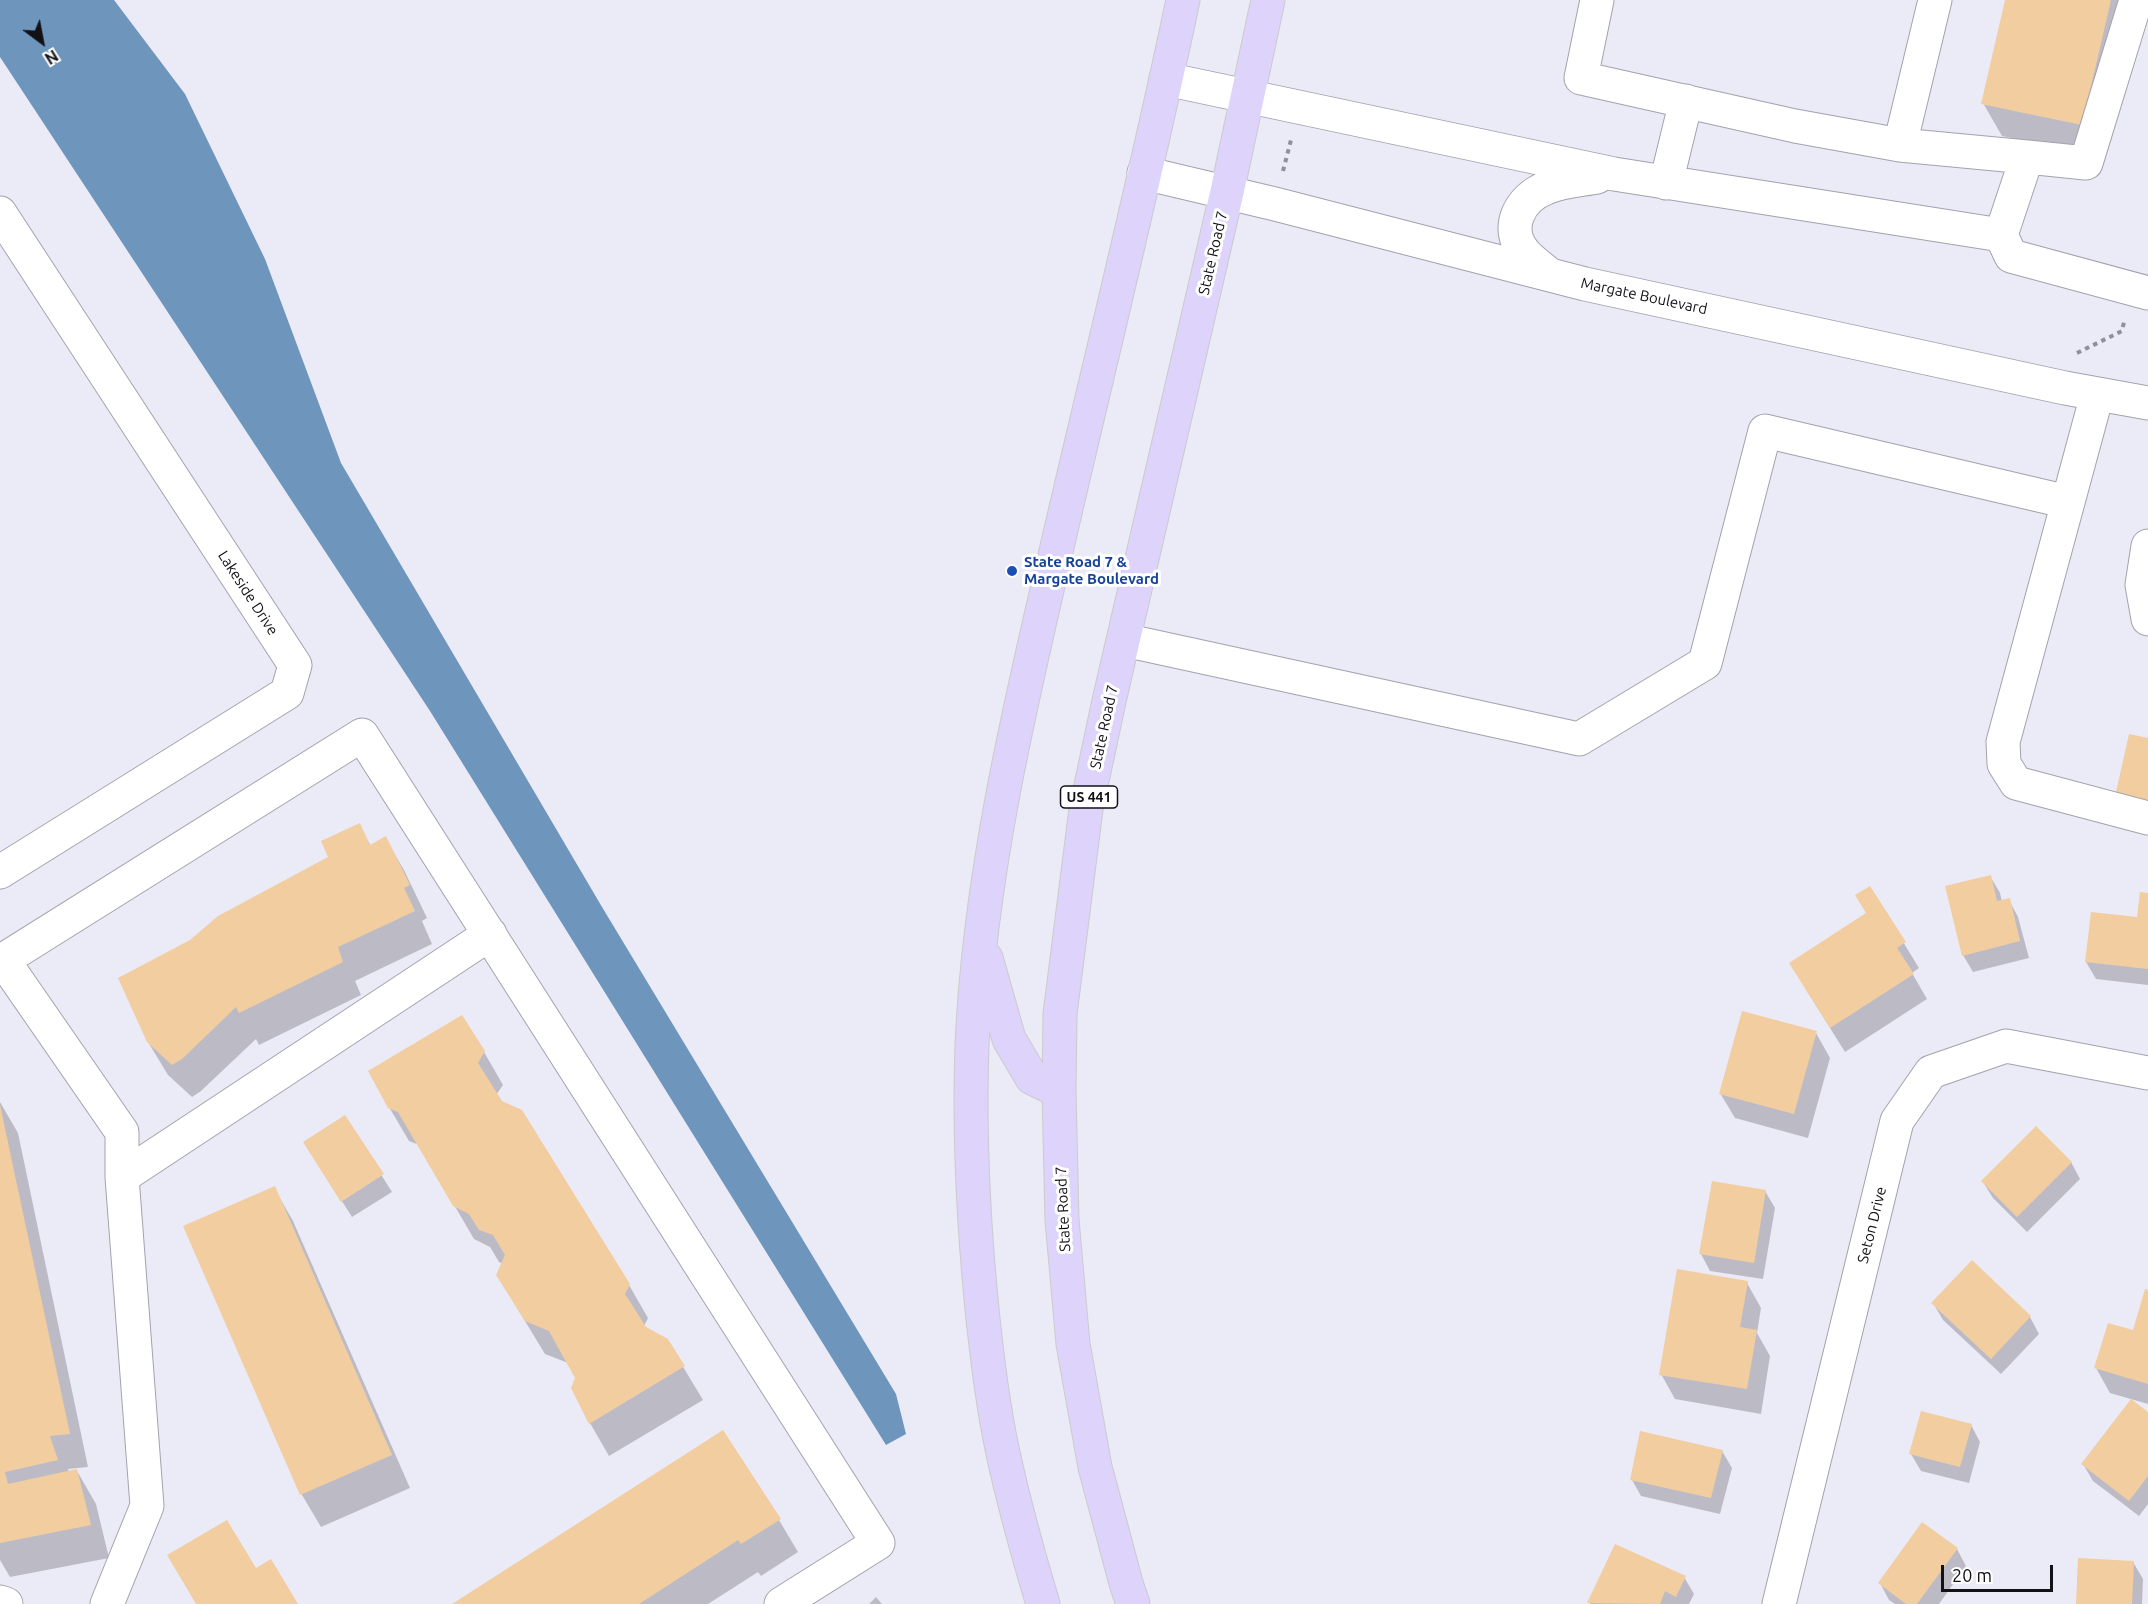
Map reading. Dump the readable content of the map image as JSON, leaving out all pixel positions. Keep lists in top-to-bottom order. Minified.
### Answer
{"streets":{"main road":["State Road 7","US 441"],"street":["Margate Boulevard","Lakeside Drive","Seton Drive"]},"crossings":[["State Road 7","Margate Boulevard"]],"places":["State Road 7 & Margate Boulevard"],"scale_bar":"20 m","north":"bottom right"}
